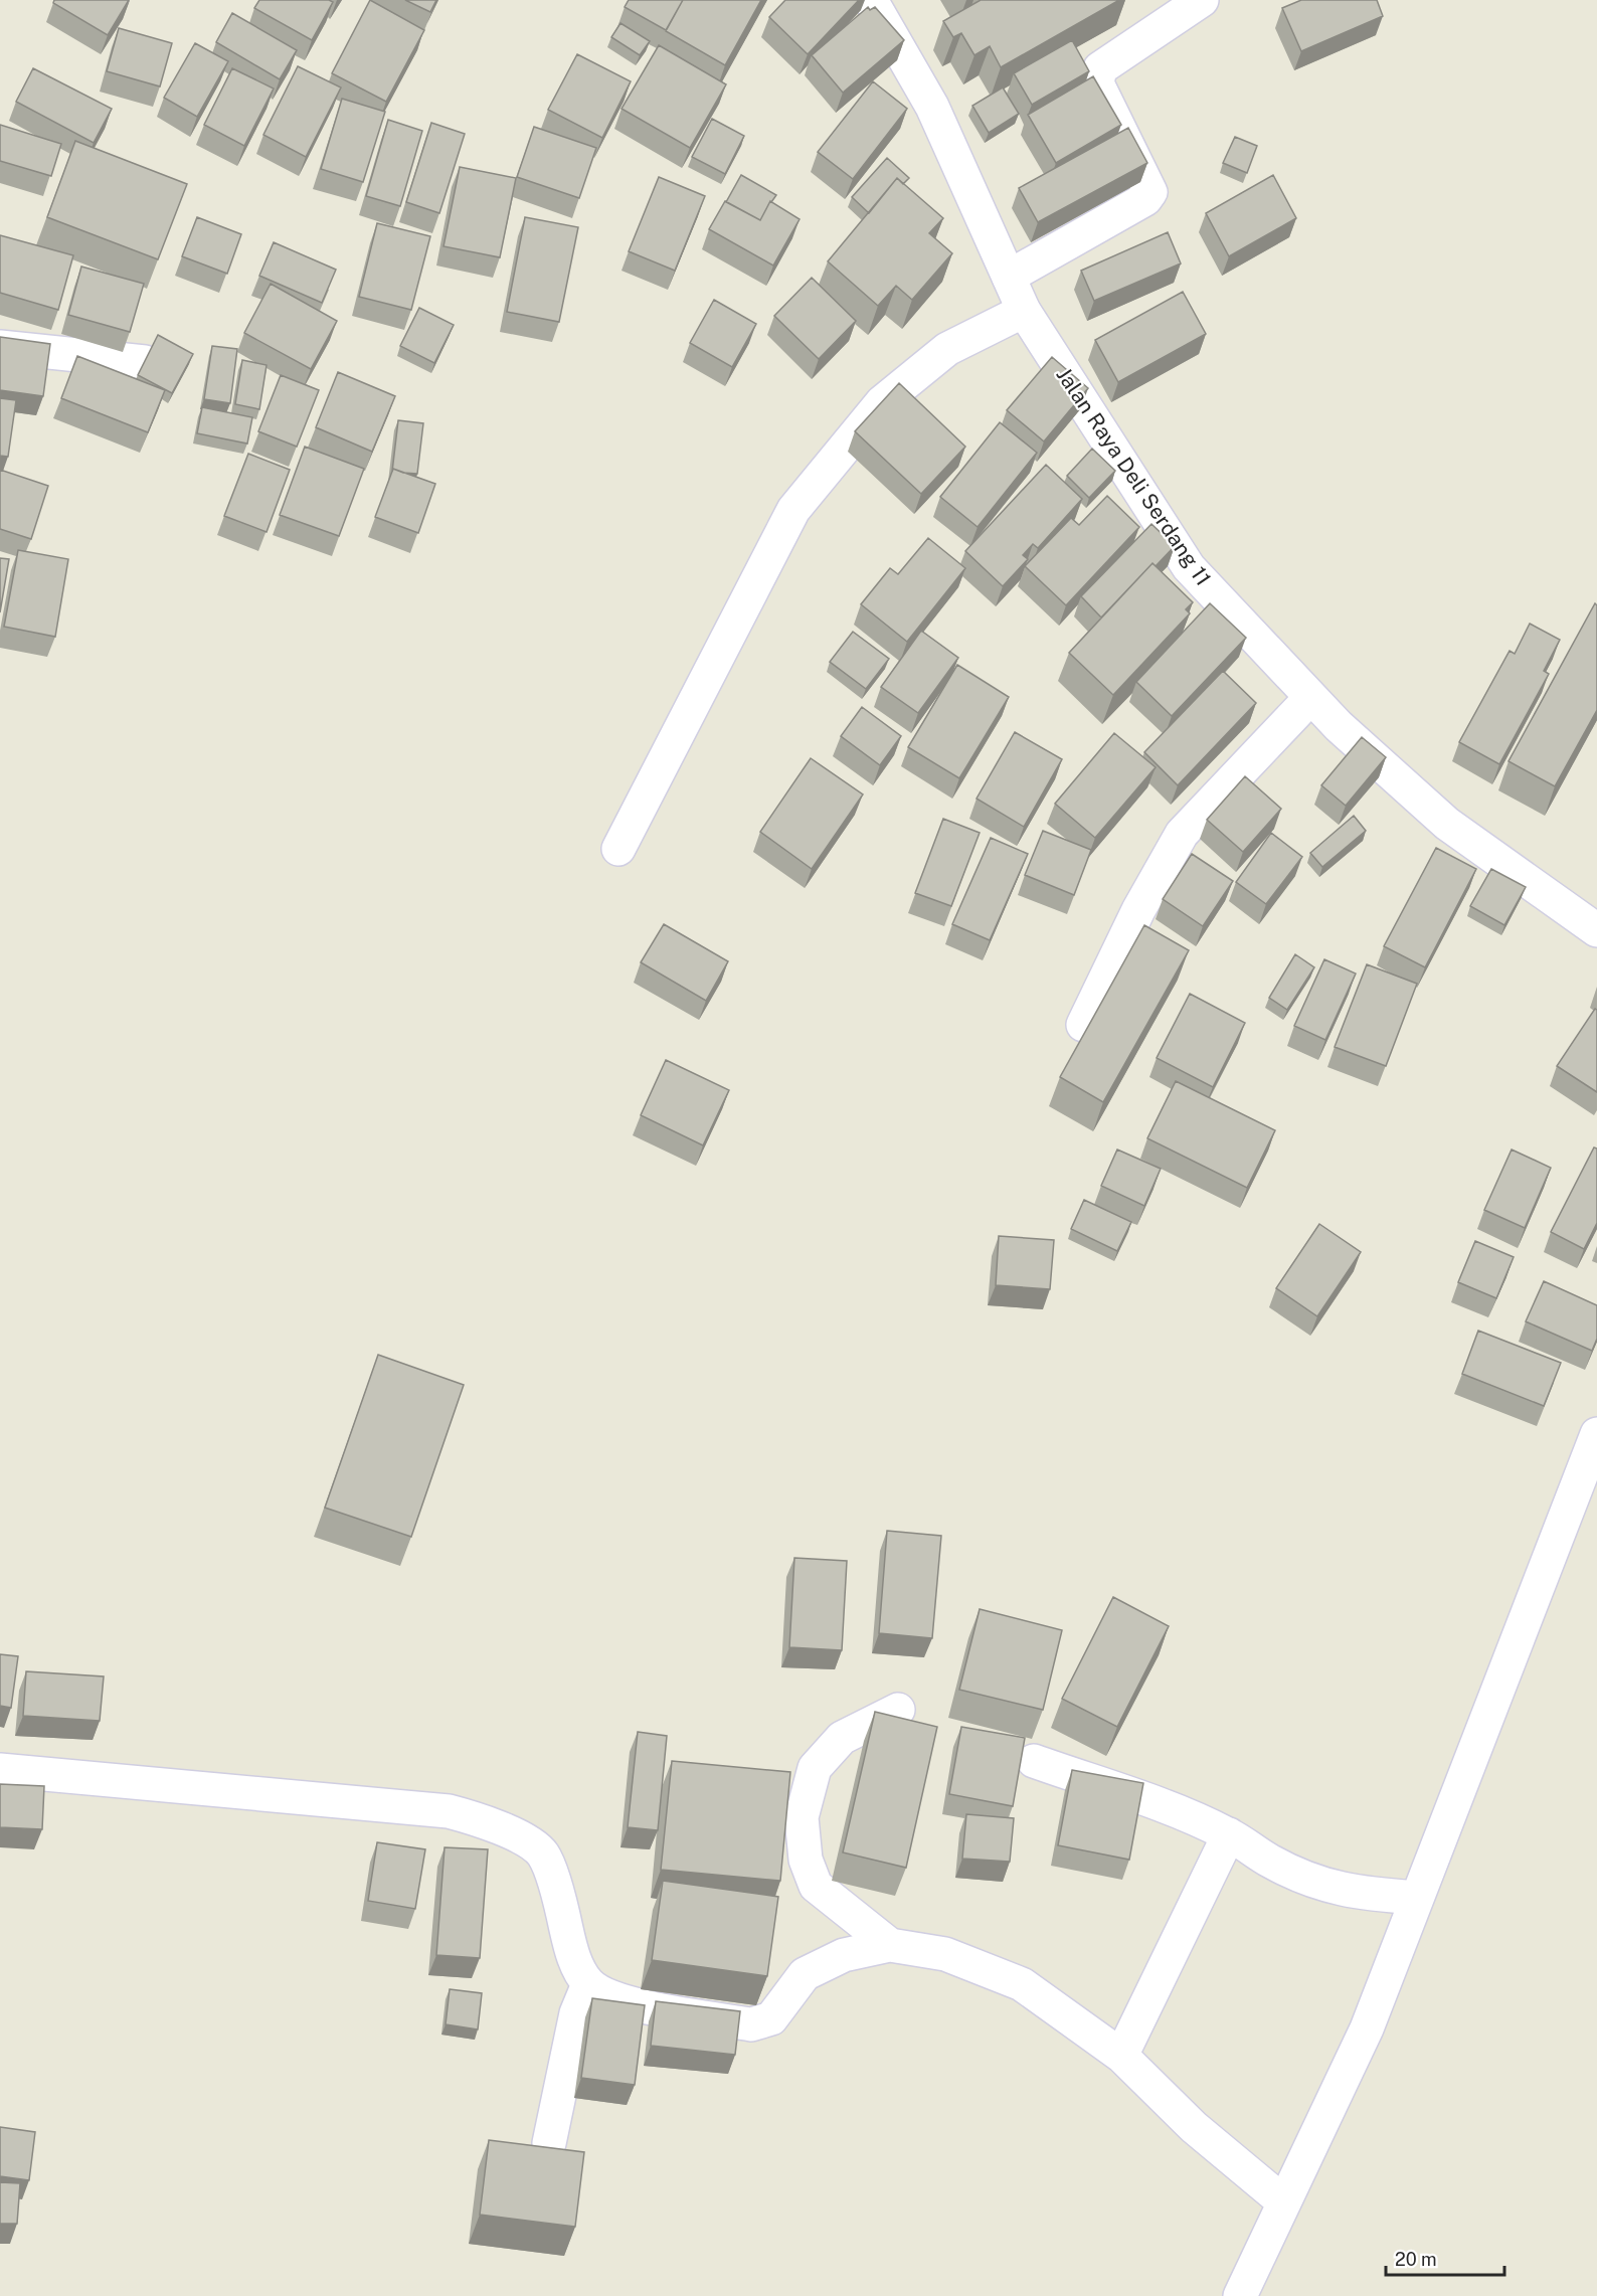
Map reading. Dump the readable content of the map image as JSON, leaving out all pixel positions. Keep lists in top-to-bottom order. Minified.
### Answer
{"streets":{"street":["Jalan Raya Deli Serdang 11"]},"scale_bar":"20 m"}
